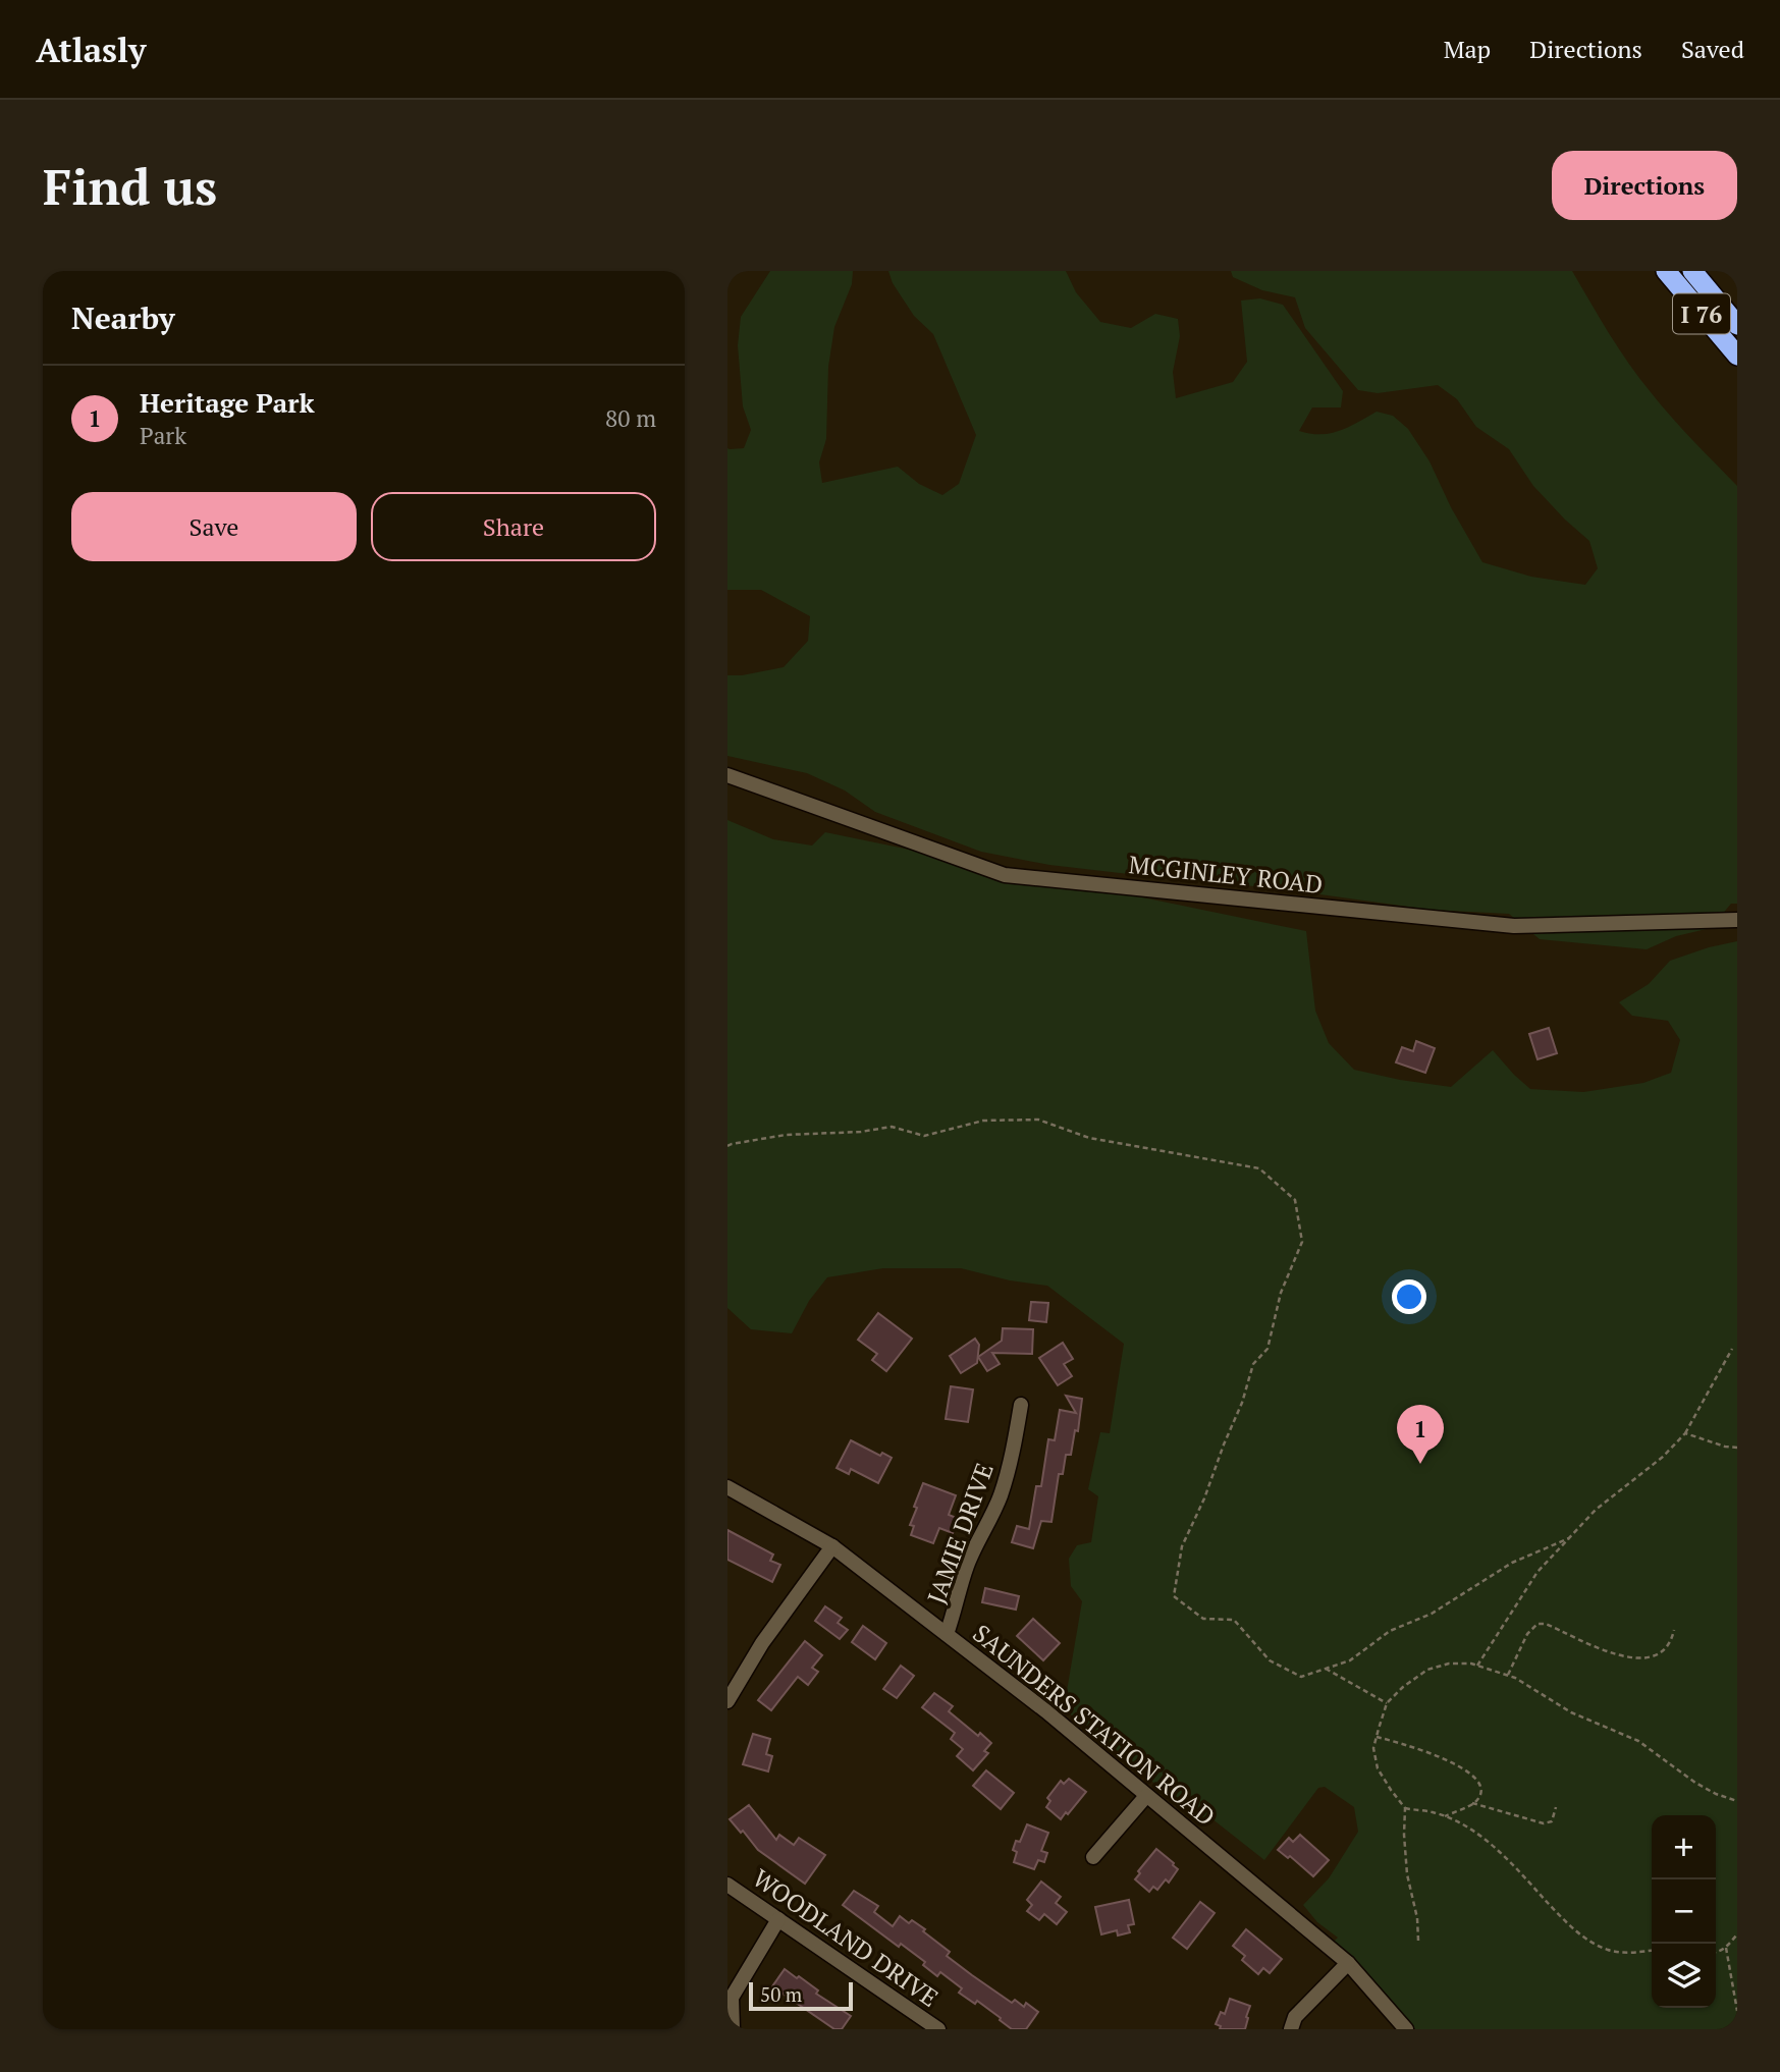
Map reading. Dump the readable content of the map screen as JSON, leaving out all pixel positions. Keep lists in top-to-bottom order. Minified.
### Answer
{"streets":{"highway":["I 76"],"street":["MCGINLEY ROAD","JAMIE DRIVE","SAUNDERS STATION ROAD","WOODLAND DRIVE"]},"crossings":[["JAMIE DRIVE","SAUNDERS STATION ROAD"]],"scale_bar":"50 m","page":{"header":"Atlasly","nav":["Map","Directions","Saved"],"buttons":["Directions",["Save","Share"]],"title":"Find us","heading":"Nearby","list":[{"mark":"1","name":"Heritage Park","note":"Park","value":"80 m"}],"pins":"1","map_buttons":["+","−"],"scale":"50 m"}}
